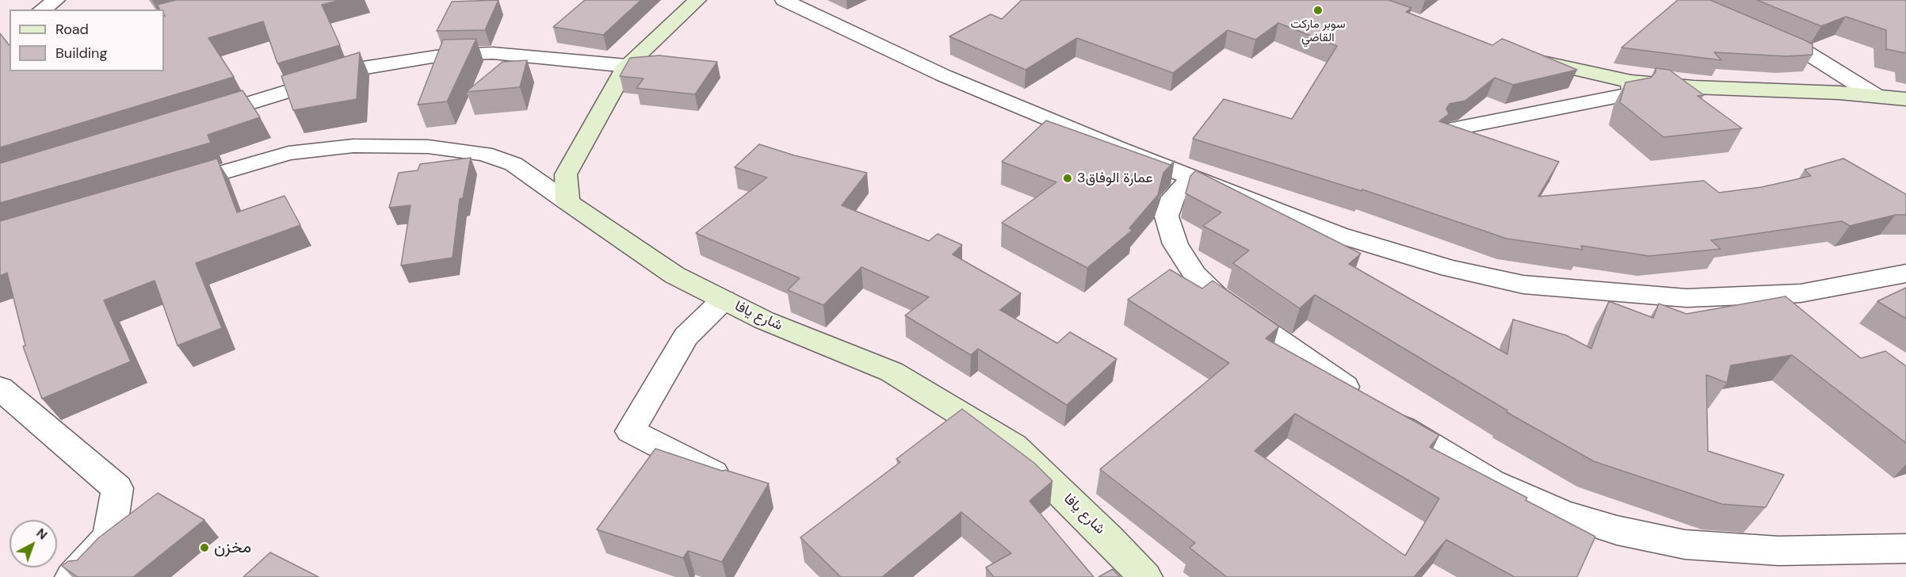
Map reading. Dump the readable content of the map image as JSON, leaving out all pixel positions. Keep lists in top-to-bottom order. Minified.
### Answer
{"streets":{"street":["شارع يافا"]},"places":["سوبر ماركت القاضي","عمارة الوفاق3","مخزن"],"legend":["Road","Building"],"north":"top right"}
